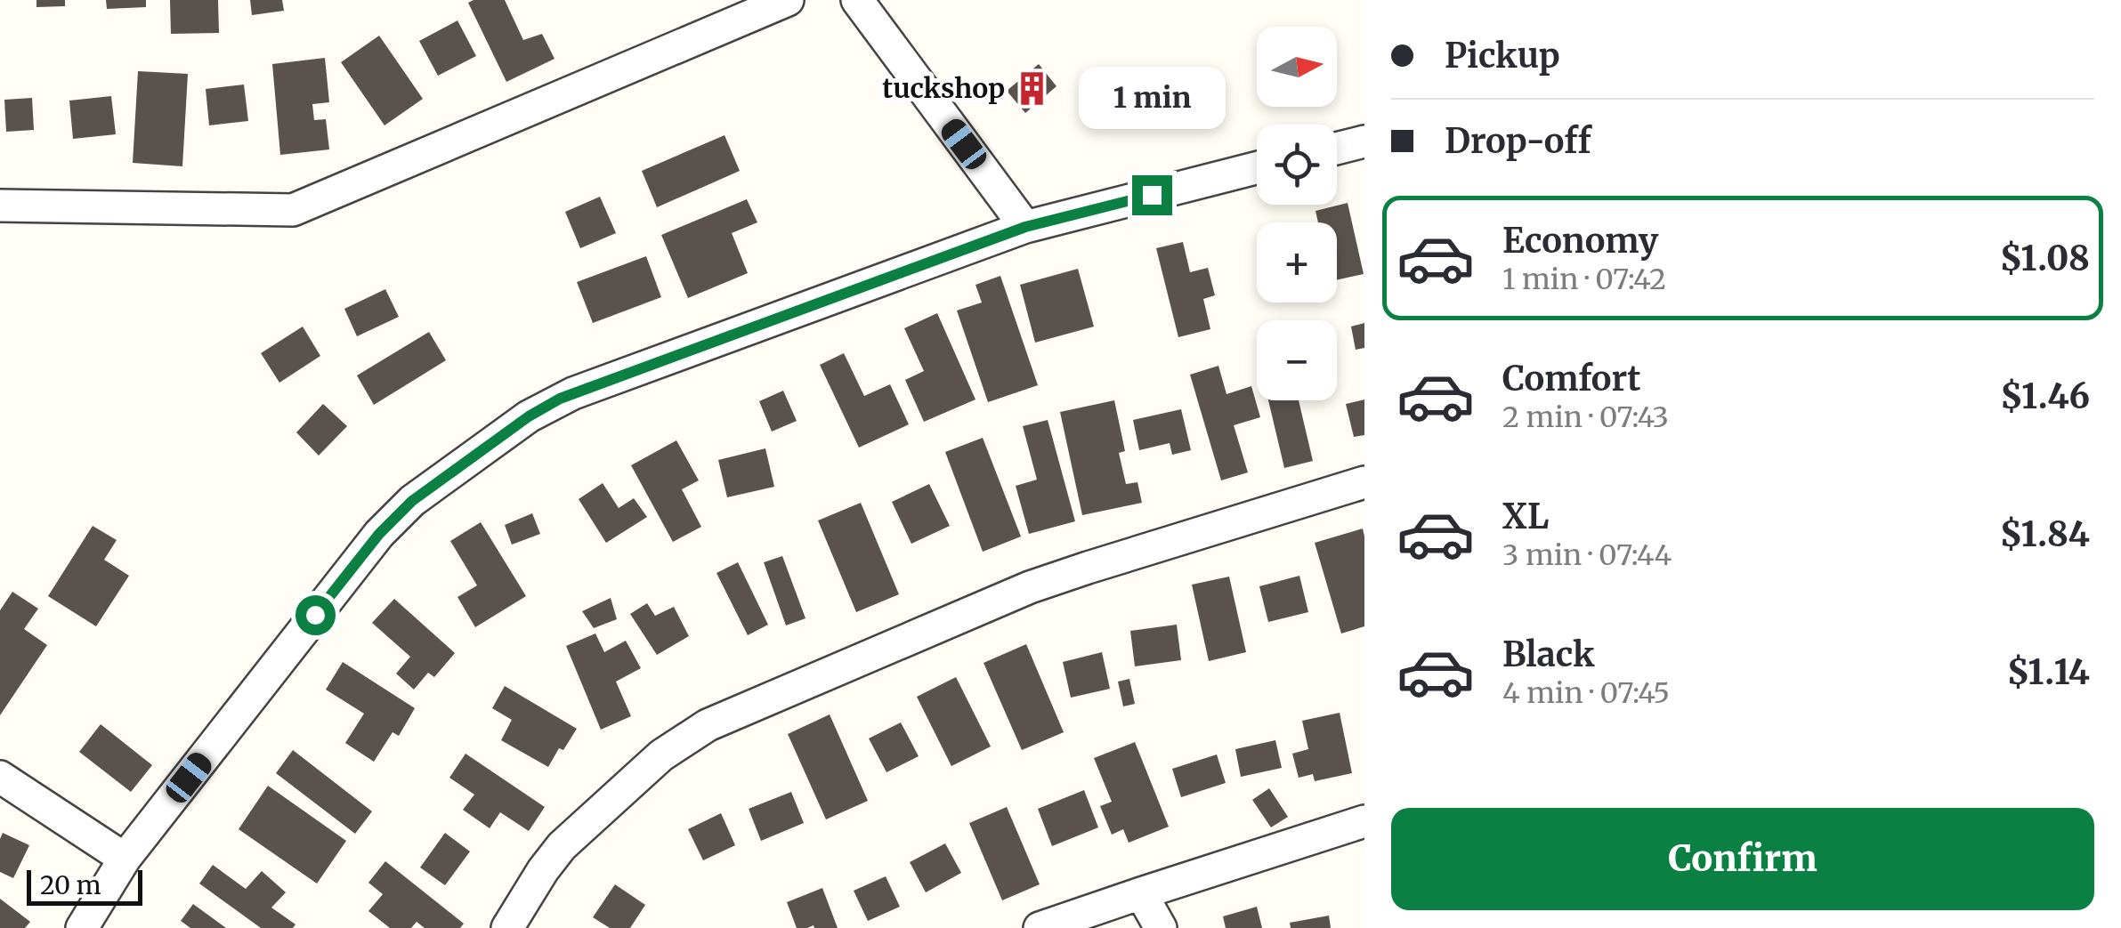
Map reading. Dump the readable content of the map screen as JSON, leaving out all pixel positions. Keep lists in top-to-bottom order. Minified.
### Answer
{"places":{"building":["tuckshop"]},"scale_bar":"20 m","north":"right","page":{"banner":["Pickup","Drop-off"],"map_buttons":["+","−"],"bubble":"1 min","list":[{"name":"Economy","note":"1 min · 07:42","value":"$1.08"},{"name":"Comfort","note":"2 min · 07:43","value":"$1.46"},{"name":"XL","note":"3 min · 07:44","value":"$1.84"},{"name":"Black","note":"4 min · 07:45","value":"$1.14"}],"buttons":"Confirm","scale":"20 m"}}
